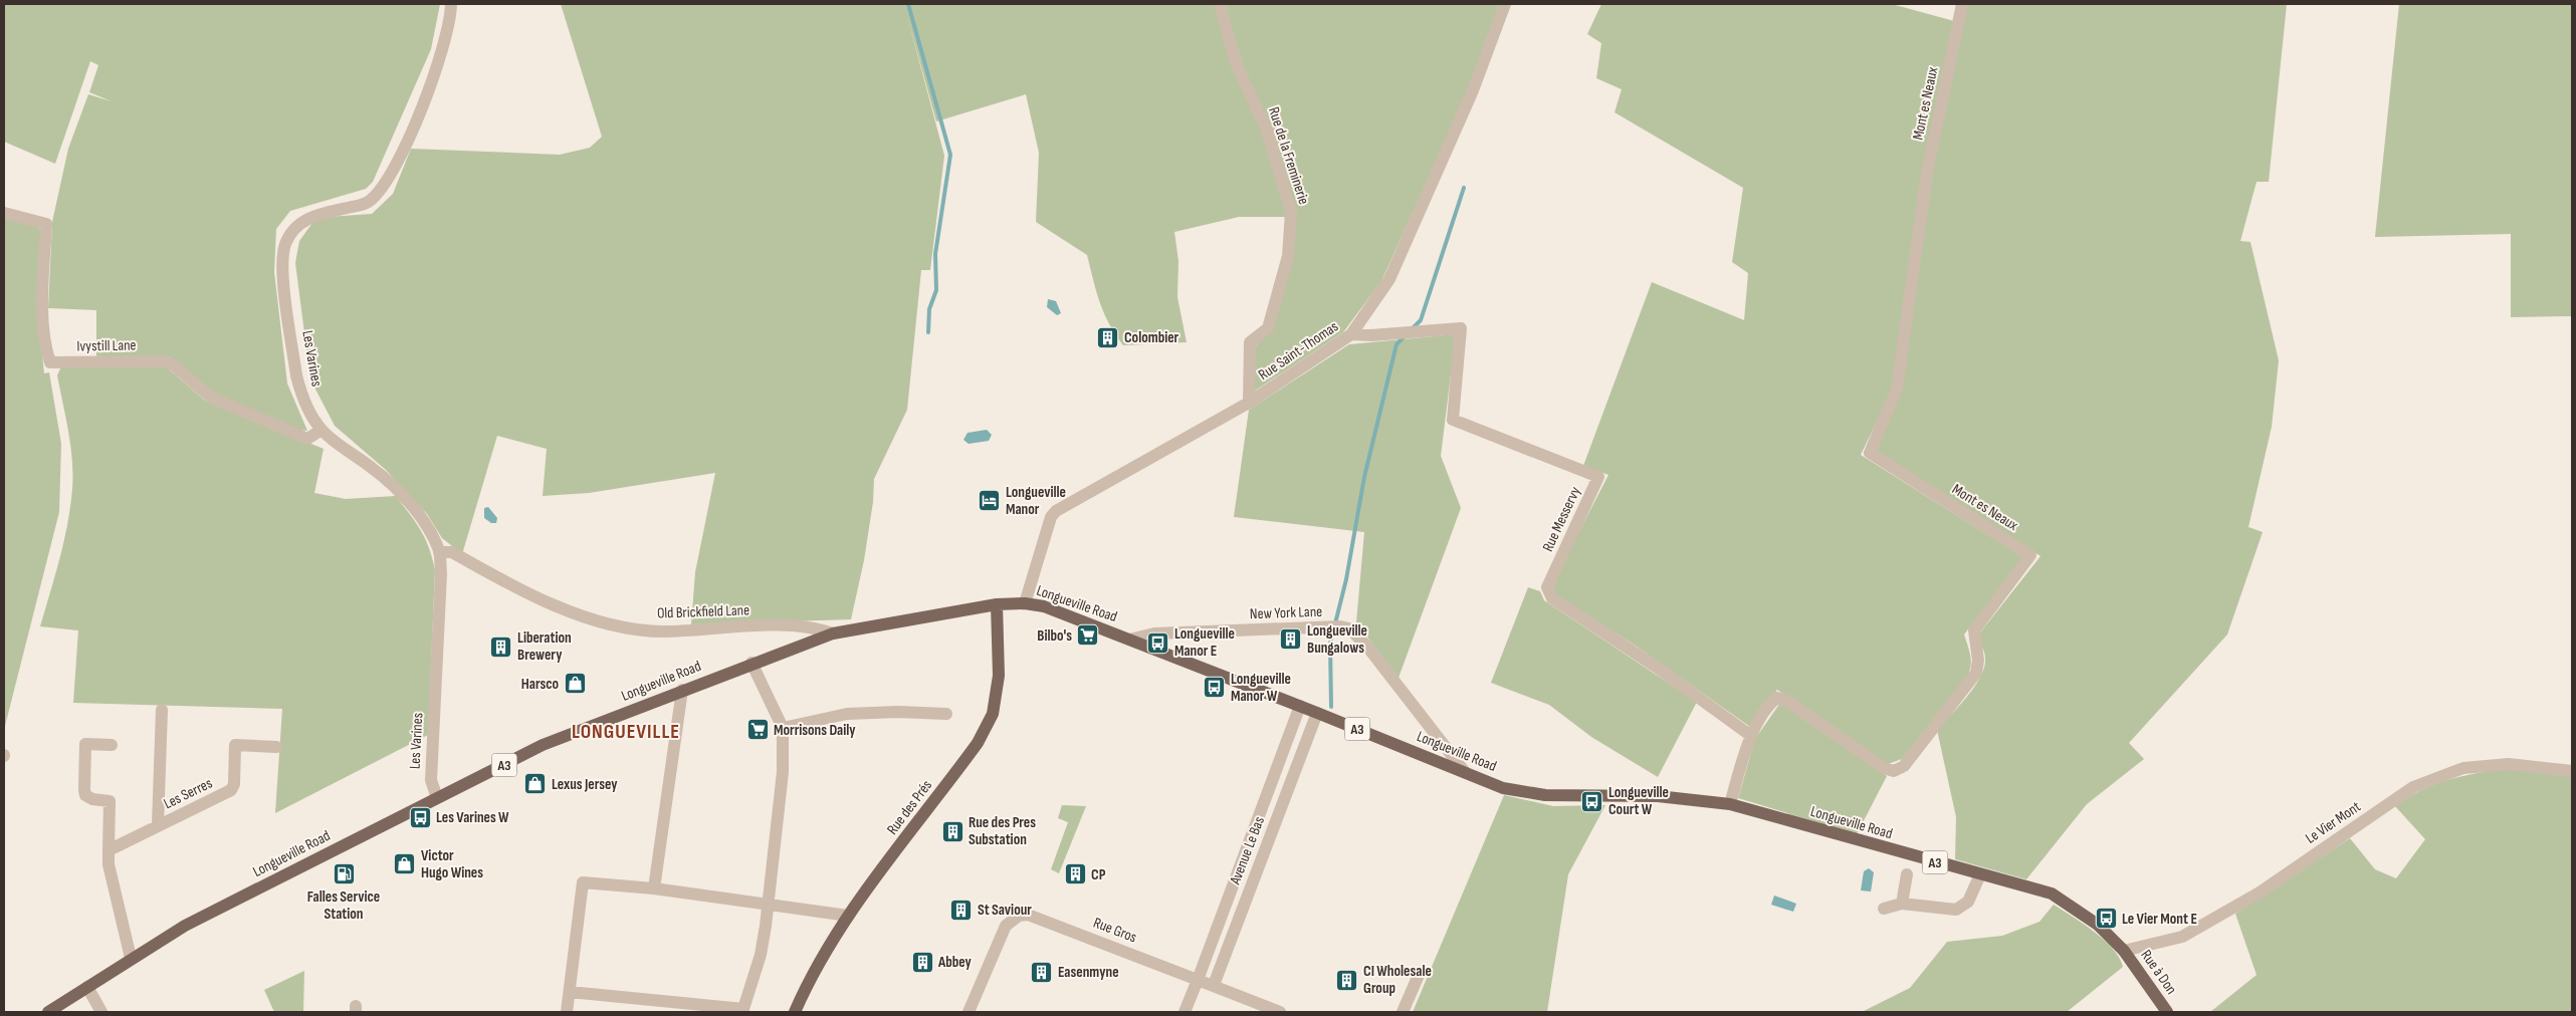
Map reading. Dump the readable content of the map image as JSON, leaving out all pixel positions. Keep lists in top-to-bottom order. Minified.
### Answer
{"streets":{"main road":["Longueville Road","A3","Rue des Prés","Rue à Don"],"street":["Mont es Neaux","Rue de la Freminerie","Ivystill Lane","Rue Saint-Thomas","Les Varines","Rue Messervy","Old Brickfield Lane","New York Lane","Les Serres","Le Vier Mont","Avenue Le Bas","Rue Gros"]},"crossings":[["Mont es Neaux","Rue Messervy"],["Mont es Neaux","Longueville Road"],["Rue de la Freminerie","Rue Saint-Thomas"],["Ivystill Lane","Les Varines"],["Rue Saint-Thomas","Rue Messervy"],["Rue Saint-Thomas","Longueville Road"],["Les Varines","Longueville Road"],["Les Varines","Old Brickfield Lane"],["Longueville Road","Old Brickfield Lane"],["Longueville Road","New York Lane"],["Longueville Road","Rue des Prés"],["Longueville Road","Le Vier Mont"],["Longueville Road","Avenue Le Bas"],["Longueville Road","Rue à Don"],["Le Vier Mont","Rue à Don"],["Avenue Le Bas","Rue Gros"]],"districts":["LONGUEVILLE"],"places":{"building":["Colombier","Longueville Bungalows","Liberation Brewery","Rue des Pres Substation","CP","St Saviour","Abbey","Easenmyne","CI Wholesale Group"],"hotel":["Longueville Manor"],"supermarket":["Bilbo's","Morrisons Daily"],"bus stop":["Longueville Manor E","Longueville Manor W","Longueville Court W","Les Varines W","Le Vier Mont E"],"shop":["Harsco","Lexus Jersey","Victor Hugo Wines"],"fuel station":["Falles Service Station"]}}
